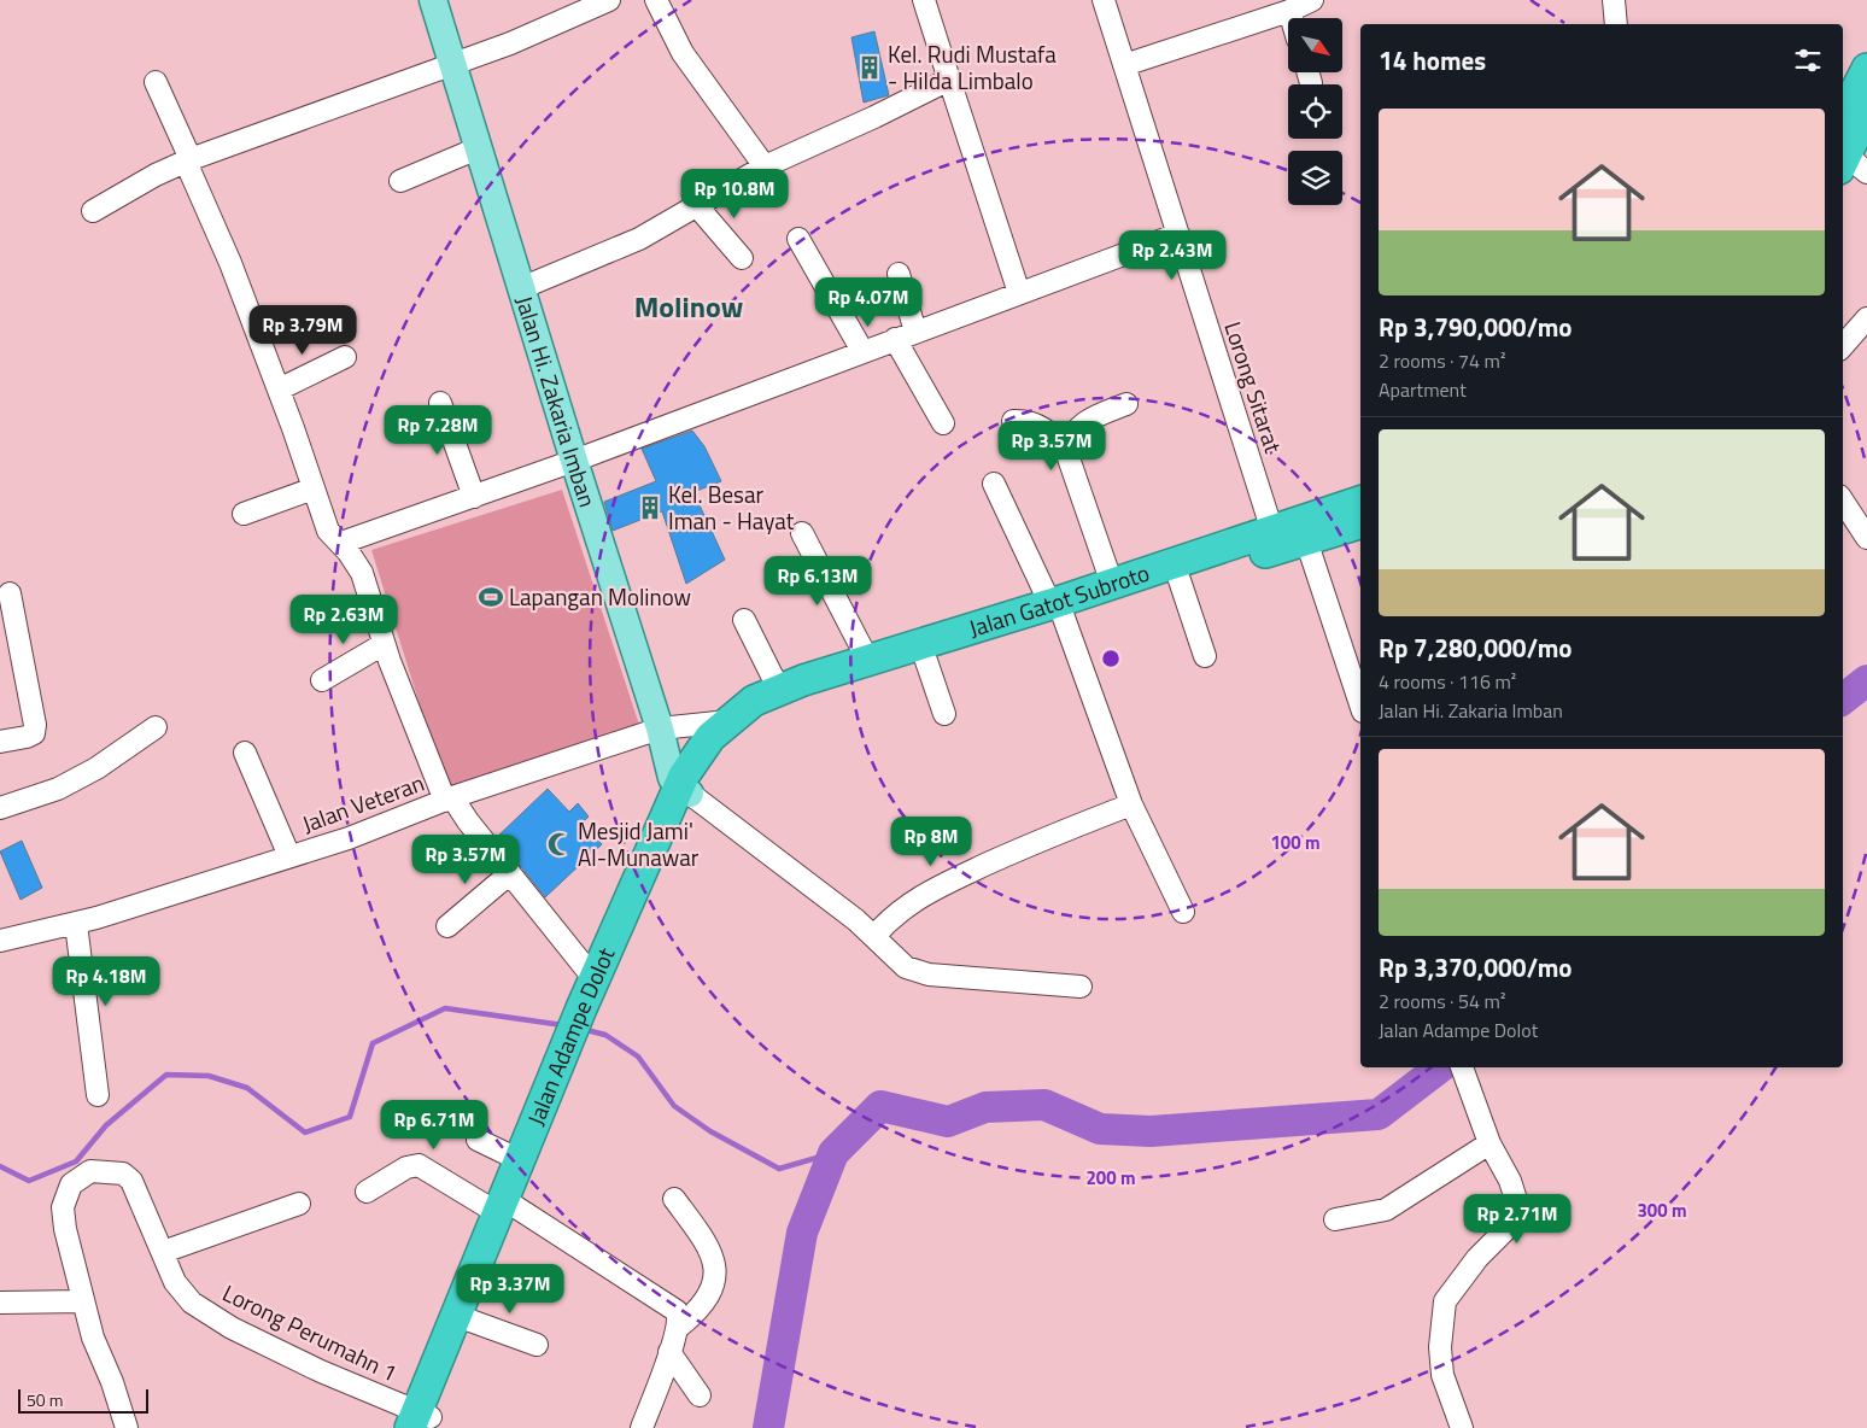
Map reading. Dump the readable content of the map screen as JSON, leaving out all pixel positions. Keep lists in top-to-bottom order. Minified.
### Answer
{"streets":{"highway":["Jalan Gatot Subroto","Jalan Adampe Dolot"],"main road":["Jalan Hi. Zakaria Imban"],"street":["Lorong Sitarat","Jalan Veteran","Lorong Perumahn 1"]},"crossings":[["Lorong Sitarat","Jalan Gatot Subroto"],["Jalan Hi. Zakaria Imban","Jalan Veteran"],["Jalan Hi. Zakaria Imban","Jalan Adampe Dolot"],["Jalan Gatot Subroto","Jalan Veteran"],["Jalan Gatot Subroto","Jalan Adampe Dolot"],["Jalan Veteran","Jalan Adampe Dolot"],["Jalan Adampe Dolot","Lorong Perumahn 1"]],"districts":["Molinow"],"places":{"building":["Kel. Rudi Mustafa - Hilda Limbalo","Kel. Besar Iman - Hayat"],"sports":["Lapangan Molinow"],"mosque":["Mesjid Jami' Al-Munawar"]},"scale_bar":"50 m","north":"bottom right","page":{"heading":"14 homes","list":[{"name":"Rp 3,790,000/mo","note":"2 rooms · 74 m² · Apartment"},{"name":"Rp 7,280,000/mo","note":"4 rooms · 116 m² · Jalan Hi. Zakaria Imban"},{"name":"Rp 3,370,000/mo","note":"2 rooms · 54 m² · Jalan Adampe Dolot"}],"price":["Rp 10.8M","Rp 2.43M","Rp 4.07M","Rp 3.79M","Rp 7.28M","Rp 3.57M","Rp 6.13M","Rp 2.63M","Rp 8M","Rp 3.57M","Rp 4.18M","Rp 6.71M","Rp 2.71M","Rp 3.37M"],"scale":"50 m"},"rings":["100 m","200 m","300 m"]}
